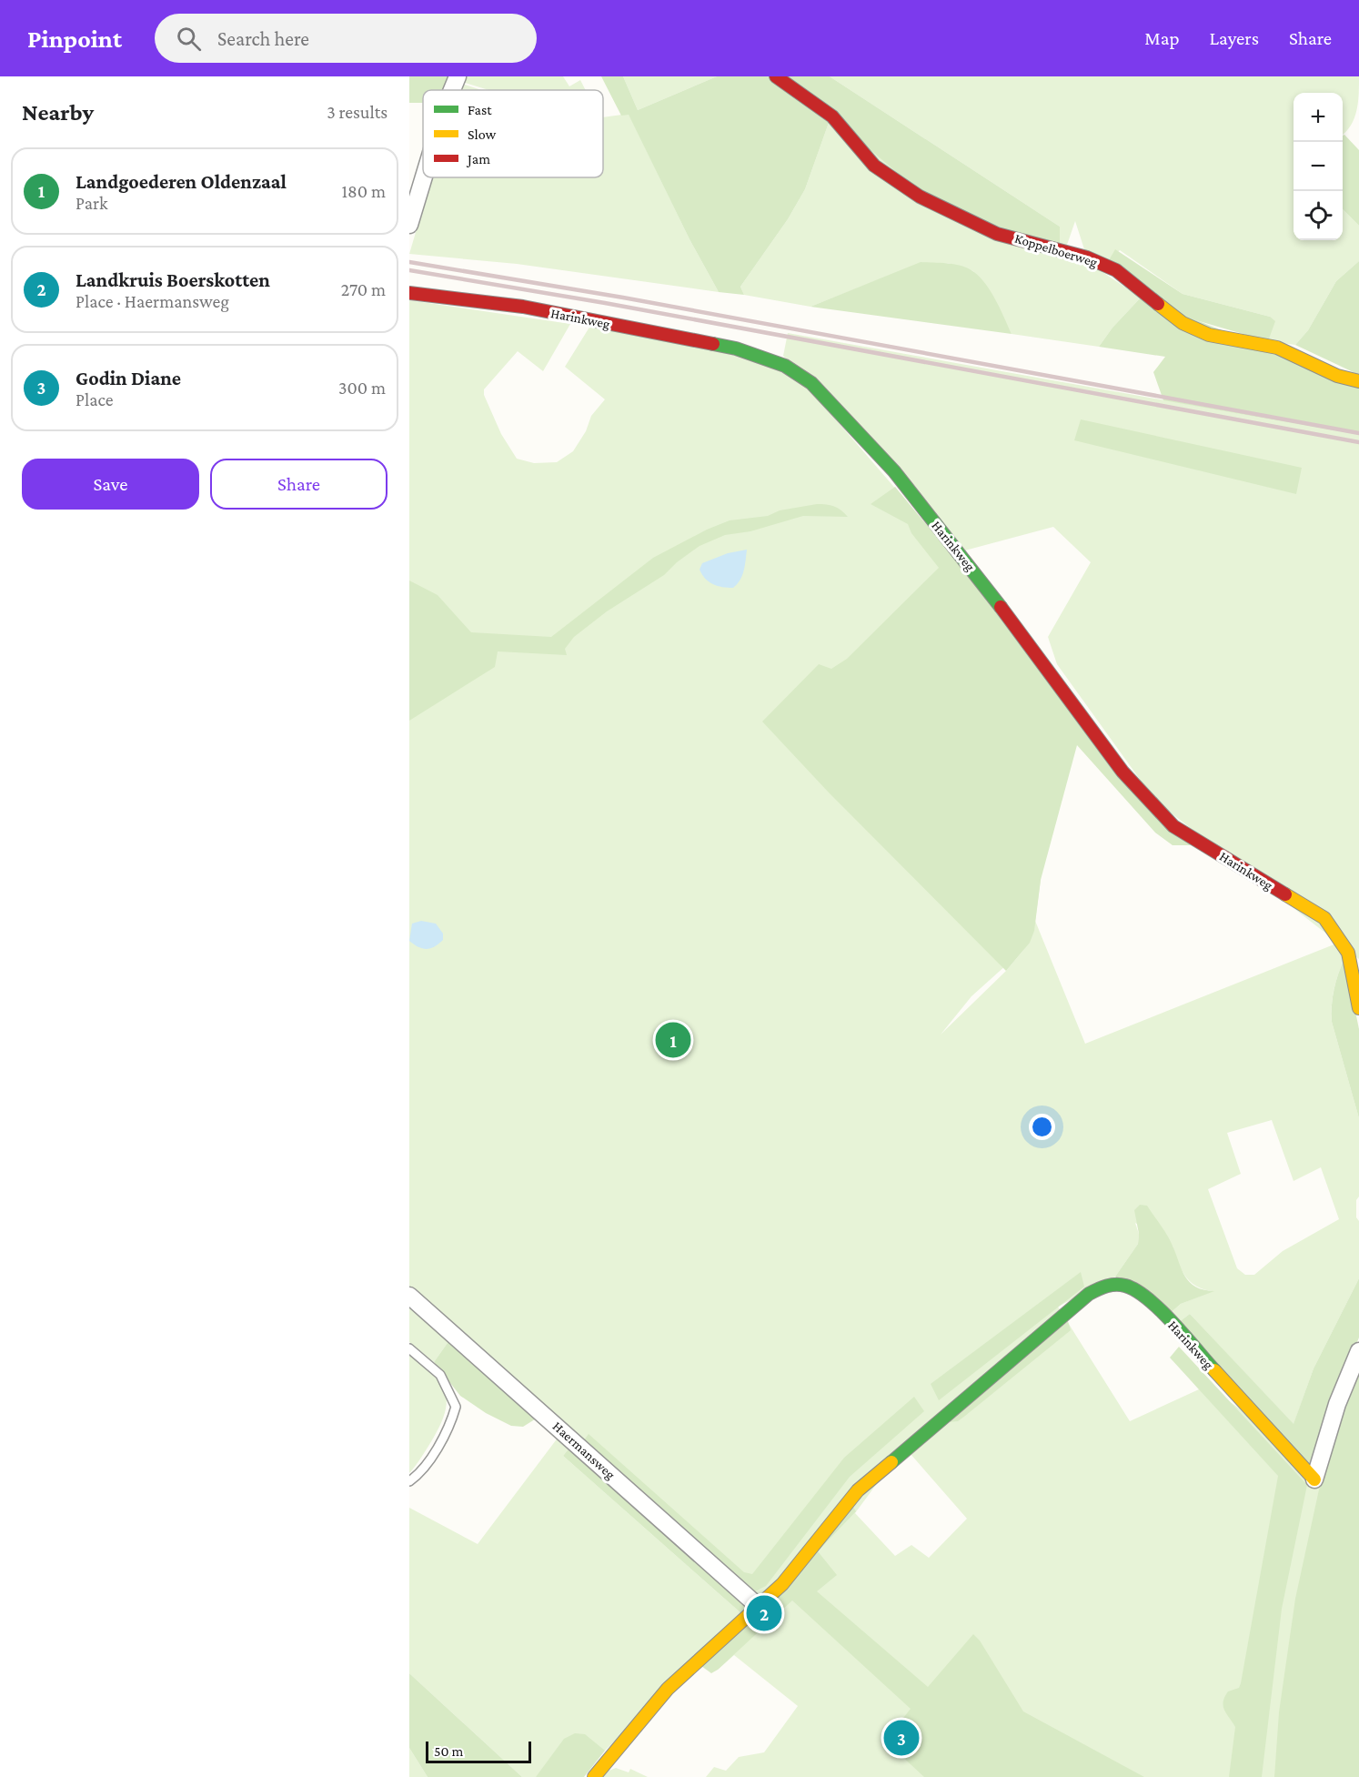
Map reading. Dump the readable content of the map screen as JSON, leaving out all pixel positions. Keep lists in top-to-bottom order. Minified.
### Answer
{"streets":{"street":["Koppelboerweg","Harinkweg","Haermansweg"]},"crossings":[["Harinkweg","Haermansweg"]],"legend":["Fast","Slow","Jam"],"scale_bar":"50 m","page":{"header":"Pinpoint","search":"Search here","nav":["Map","Layers","Share"],"heading":["Nearby","3 results"],"map_buttons":["+","−"],"list":[{"mark":"1","name":"Landgoederen Oldenzaal","note":"Park","value":"180 m"},{"mark":"2","name":"Landkruis Boerskotten","note":"Place · Haermansweg","value":"270 m"},{"mark":"3","name":"Godin Diane","note":"Place","value":"300 m"}],"buttons":["Save","Share"],"pins":["1","2","3"],"scale":"50 m"}}
